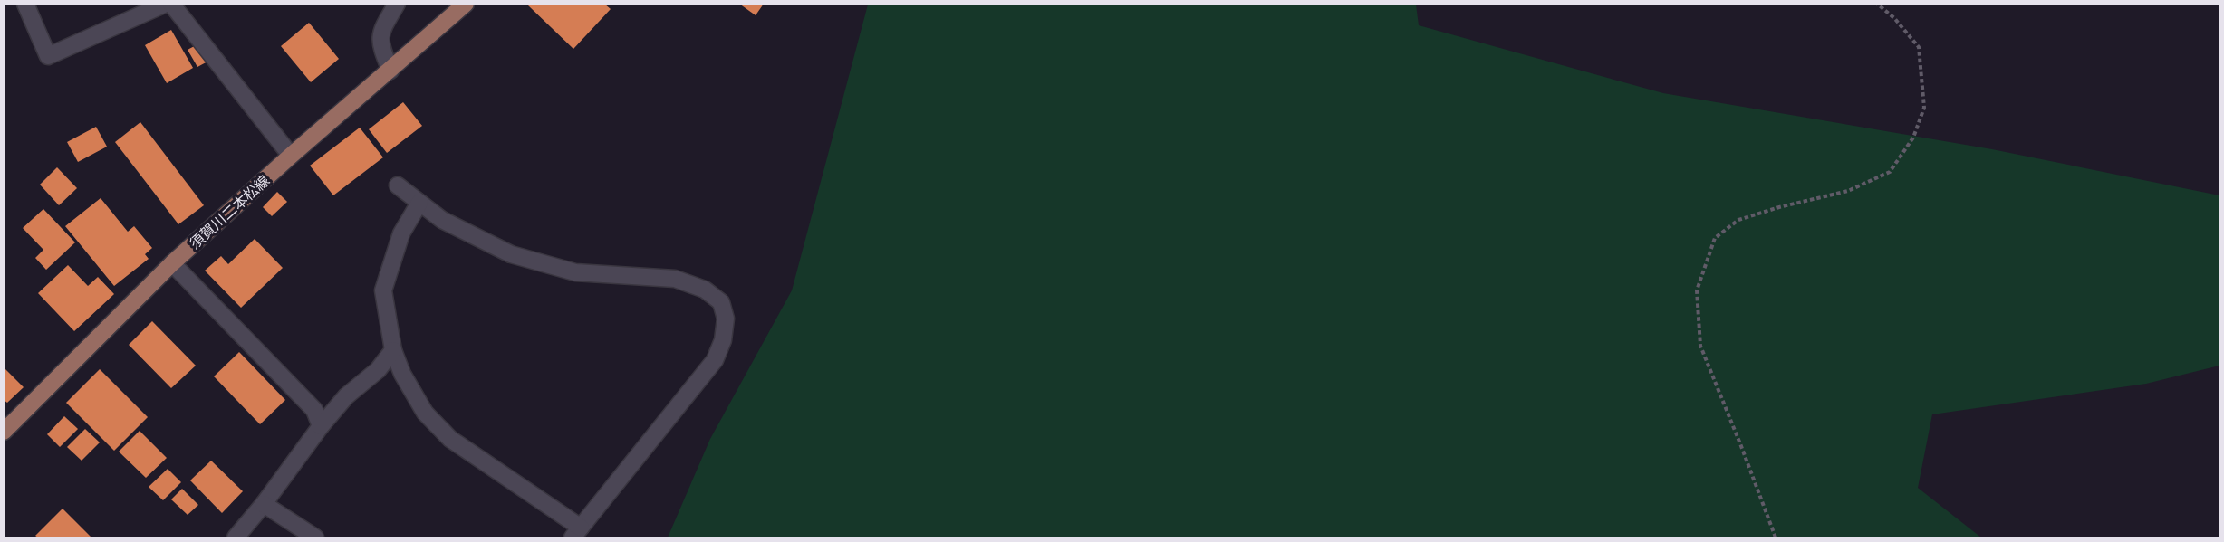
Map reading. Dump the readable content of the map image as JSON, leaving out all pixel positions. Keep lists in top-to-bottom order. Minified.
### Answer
{"streets":{"main road":["須賀川二本松線"]}}
